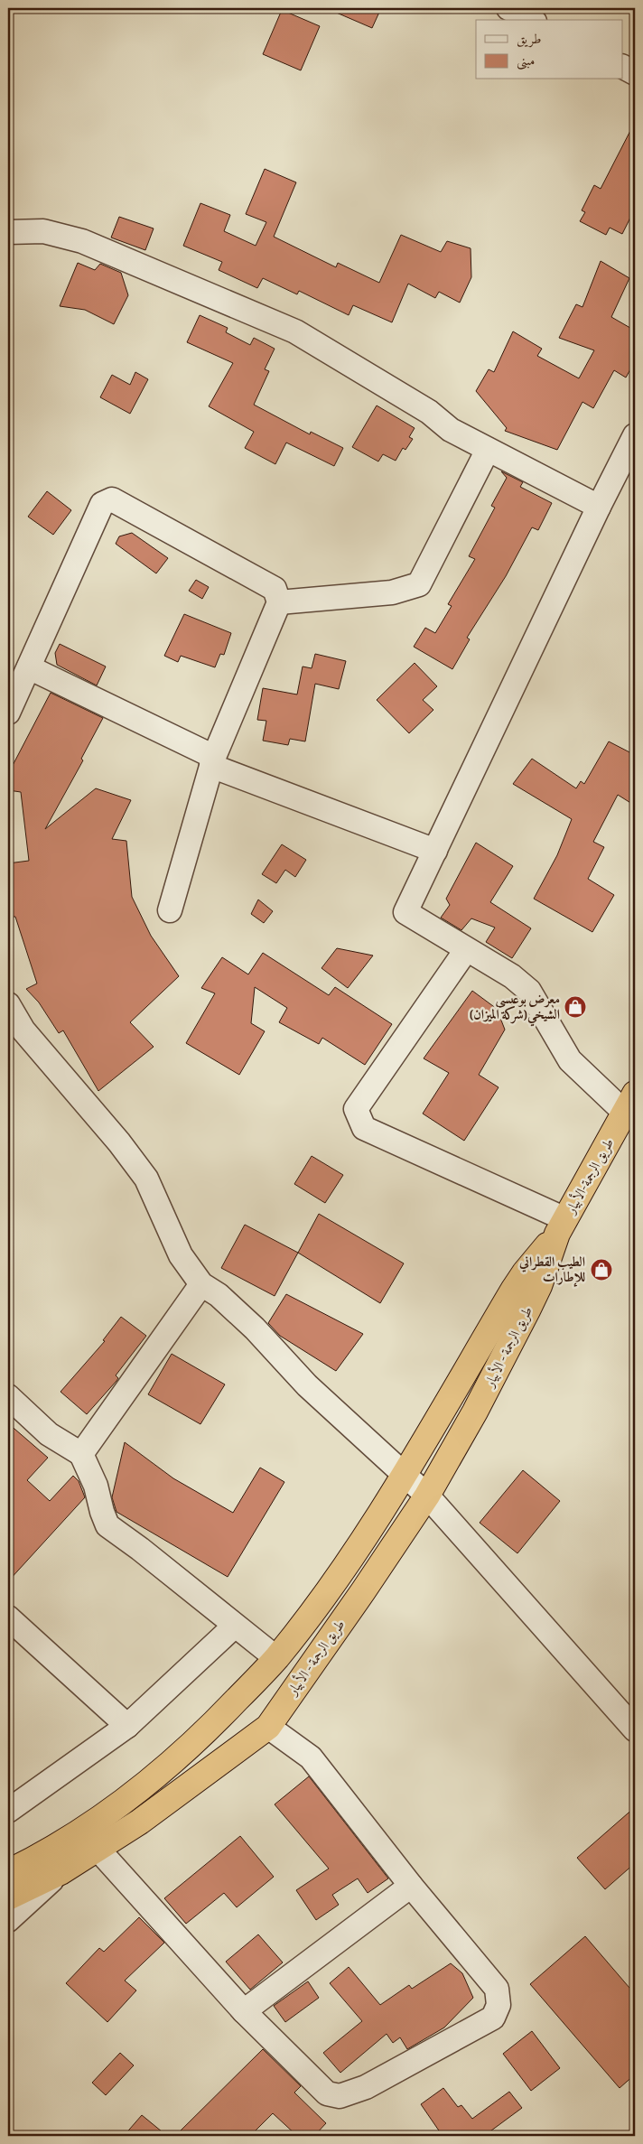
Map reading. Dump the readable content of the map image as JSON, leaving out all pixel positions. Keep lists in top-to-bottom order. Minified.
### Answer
{"streets":{"highway":["طريق الرجمة-الأبيار","طريق الرجمة - الأبيار"]},"crossings":[["طريق الرجمة-الأبيار","طريق الرجمة - الأبيار"]],"places":{"shop":["معرض بوعيسى الشيخي(شركة الميزان)","الطيب القطراني للإطارات"]},"legend":["طريق","مبنى"]}
